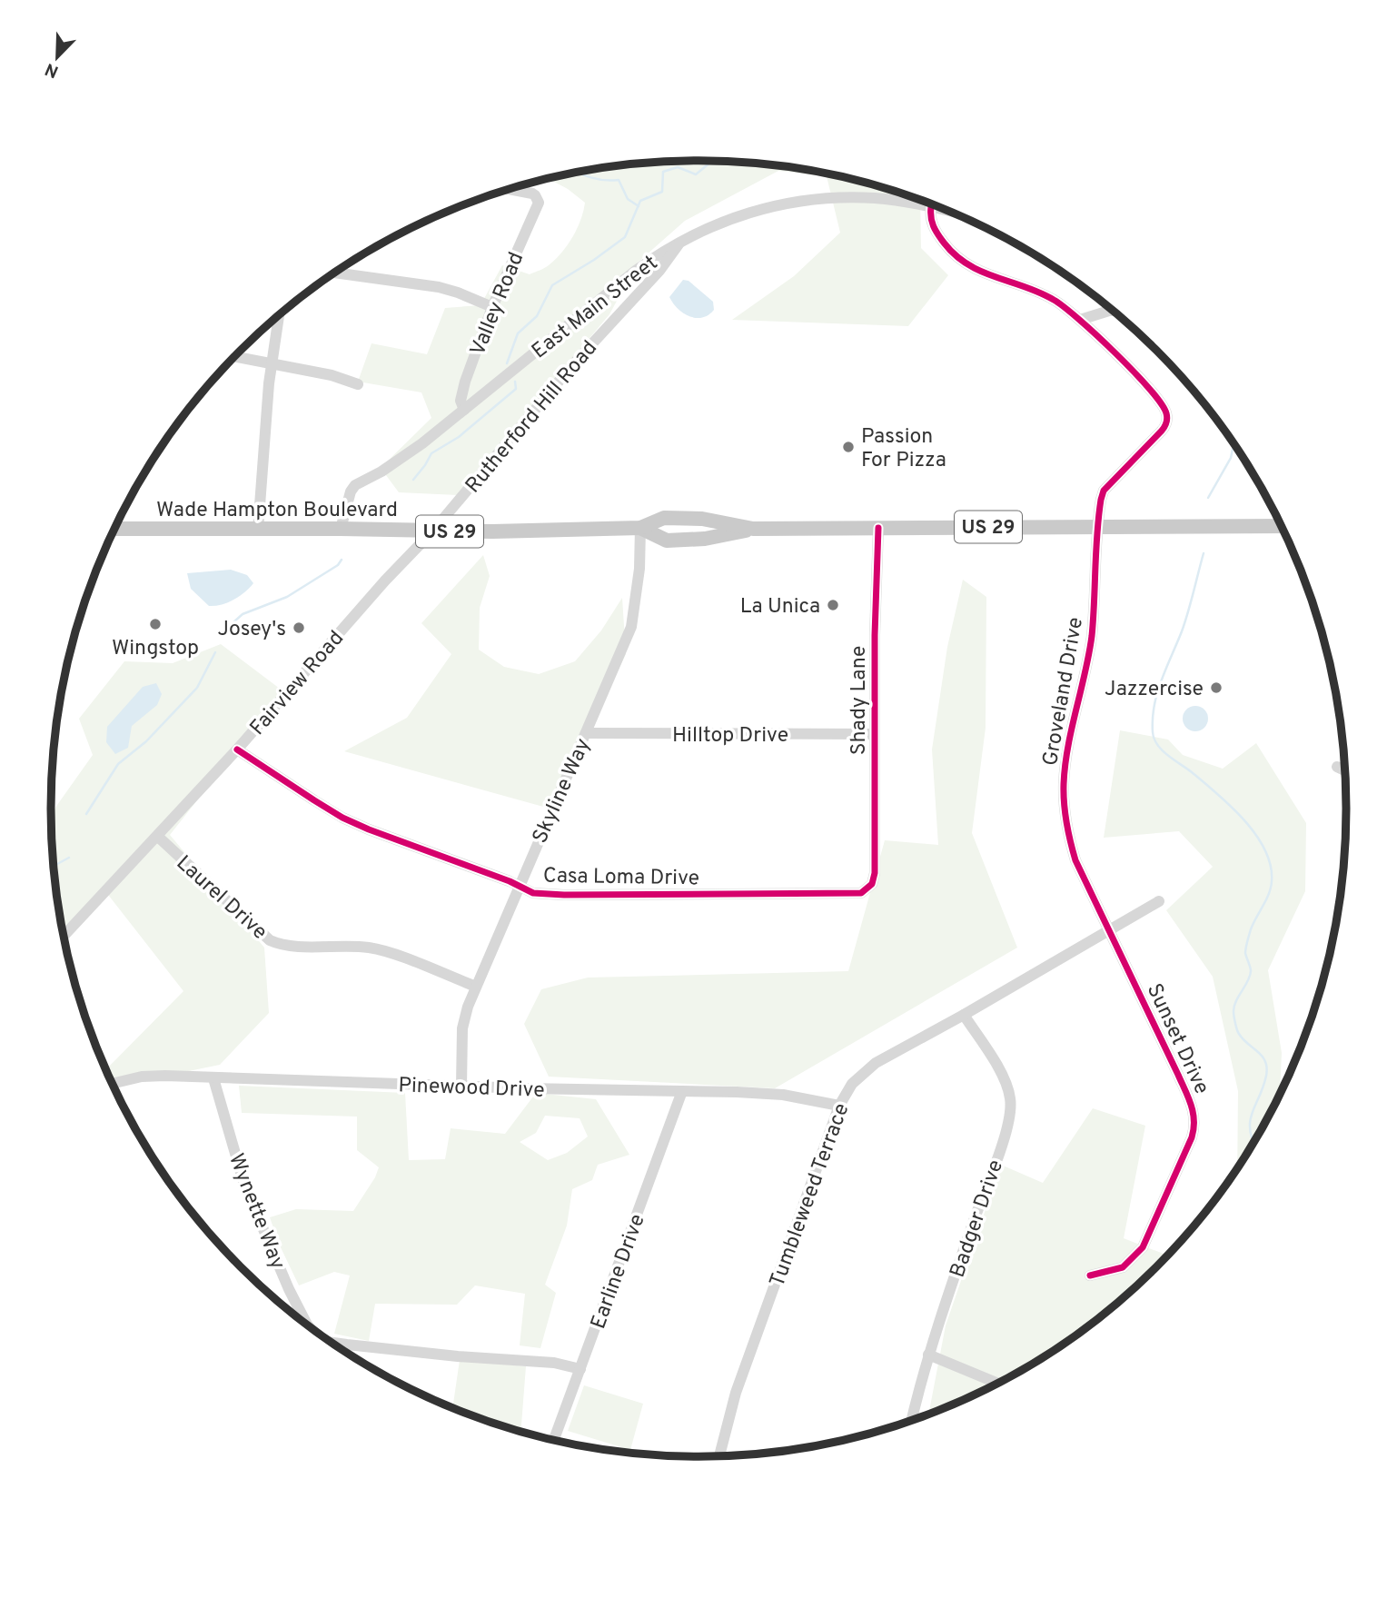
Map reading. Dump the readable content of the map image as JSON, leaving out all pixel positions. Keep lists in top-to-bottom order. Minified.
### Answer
{"streets":{"main road":["Wade Hampton Boulevard","US 29"],"street":["Valley Road","East Main Street","Rutherford Hill Road","Fairview Road","Groveland Drive","Shady Lane","Hilltop Drive","Skyline Way","Casa Loma Drive","Laurel Drive","Sunset Drive","Pinewood Drive","Tumbleweed Terrace","Wynette Way","Badger Drive","Earline Drive"]},"crossings":[["Valley Road","East Main Street"],["East Main Street","Rutherford Hill Road"],["East Main Street","Wade Hampton Boulevard"],["Rutherford Hill Road","Wade Hampton Boulevard"],["Rutherford Hill Road","Fairview Road"],["Wade Hampton Boulevard","Fairview Road"],["Wade Hampton Boulevard","Groveland Drive"],["Wade Hampton Boulevard","Shady Lane"],["Wade Hampton Boulevard","Skyline Way"],["Fairview Road","Casa Loma Drive"],["Fairview Road","Laurel Drive"],["Groveland Drive","Sunset Drive"],["Groveland Drive","Tumbleweed Terrace"],["Shady Lane","Hilltop Drive"],["Shady Lane","Casa Loma Drive"],["Hilltop Drive","Skyline Way"],["Skyline Way","Casa Loma Drive"],["Skyline Way","Laurel Drive"],["Skyline Way","Pinewood Drive"],["Sunset Drive","Tumbleweed Terrace"],["Pinewood Drive","Tumbleweed Terrace"],["Pinewood Drive","Wynette Way"],["Pinewood Drive","Earline Drive"],["Tumbleweed Terrace","Badger Drive"],["Wynette Way","Earline Drive"]],"places":["Passion For Pizza","La Unica","Wingstop","Josey's","Jazzercise"],"north":"bottom left"}
